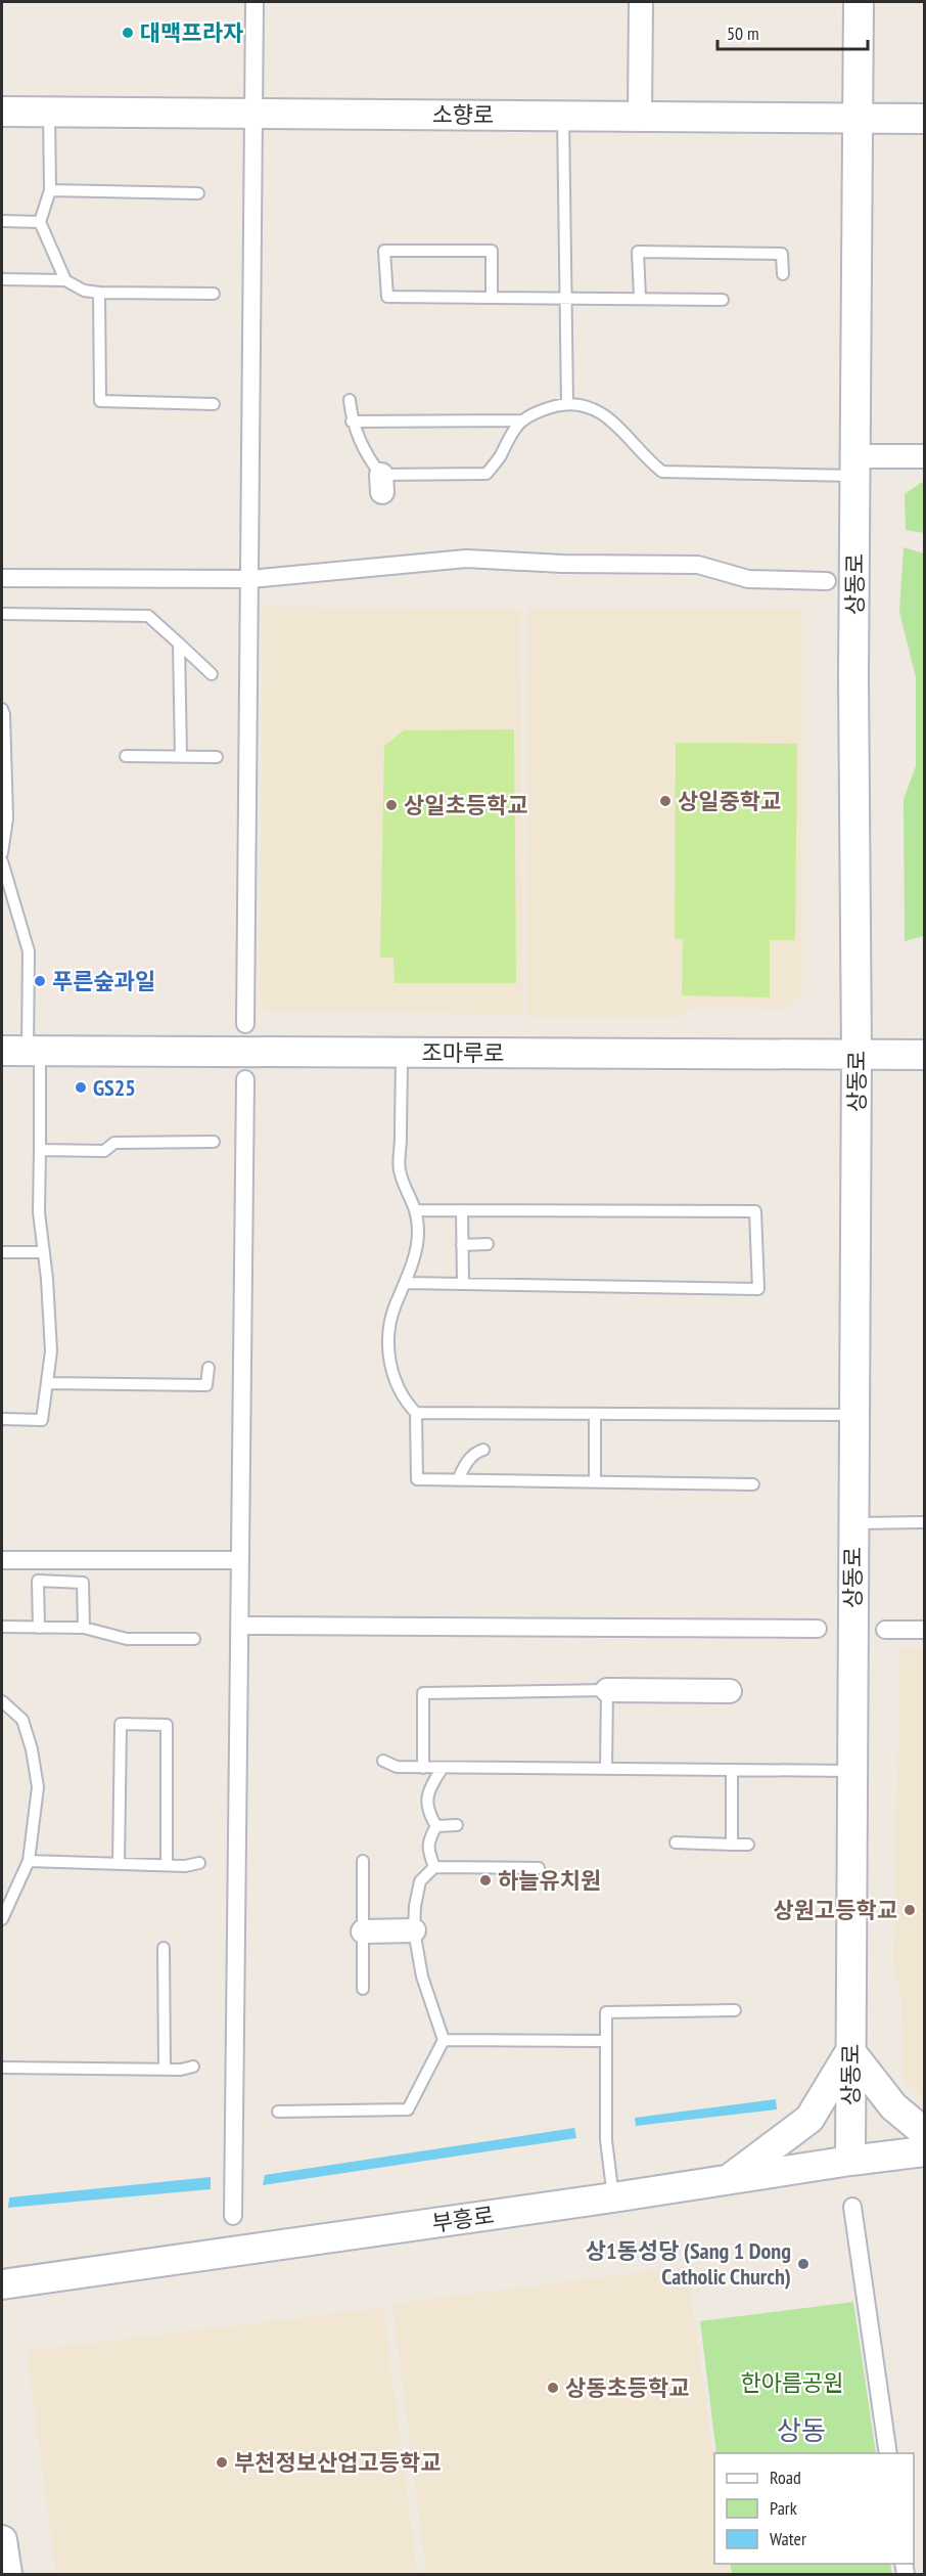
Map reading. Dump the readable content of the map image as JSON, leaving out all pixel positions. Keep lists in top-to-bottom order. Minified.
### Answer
{"streets":{"street":["소향로","상동로","조마루로","부흥로"]},"crossings":[["소향로","상동로"],["상동로","조마루로"],["상동로","부흥로"]],"districts":["상동"],"parks":["한아름공원"],"places":["대맥프라자","상일중학교","상일초등학교","푸른숲과일","GS25","하늘유치원","상원고등학교","상1동성당 (Sang 1 Dong Catholic Church)","상동초등학교","부천정보산업고등학교"],"legend":["Road","Park","Water"],"scale_bar":"50 m"}
